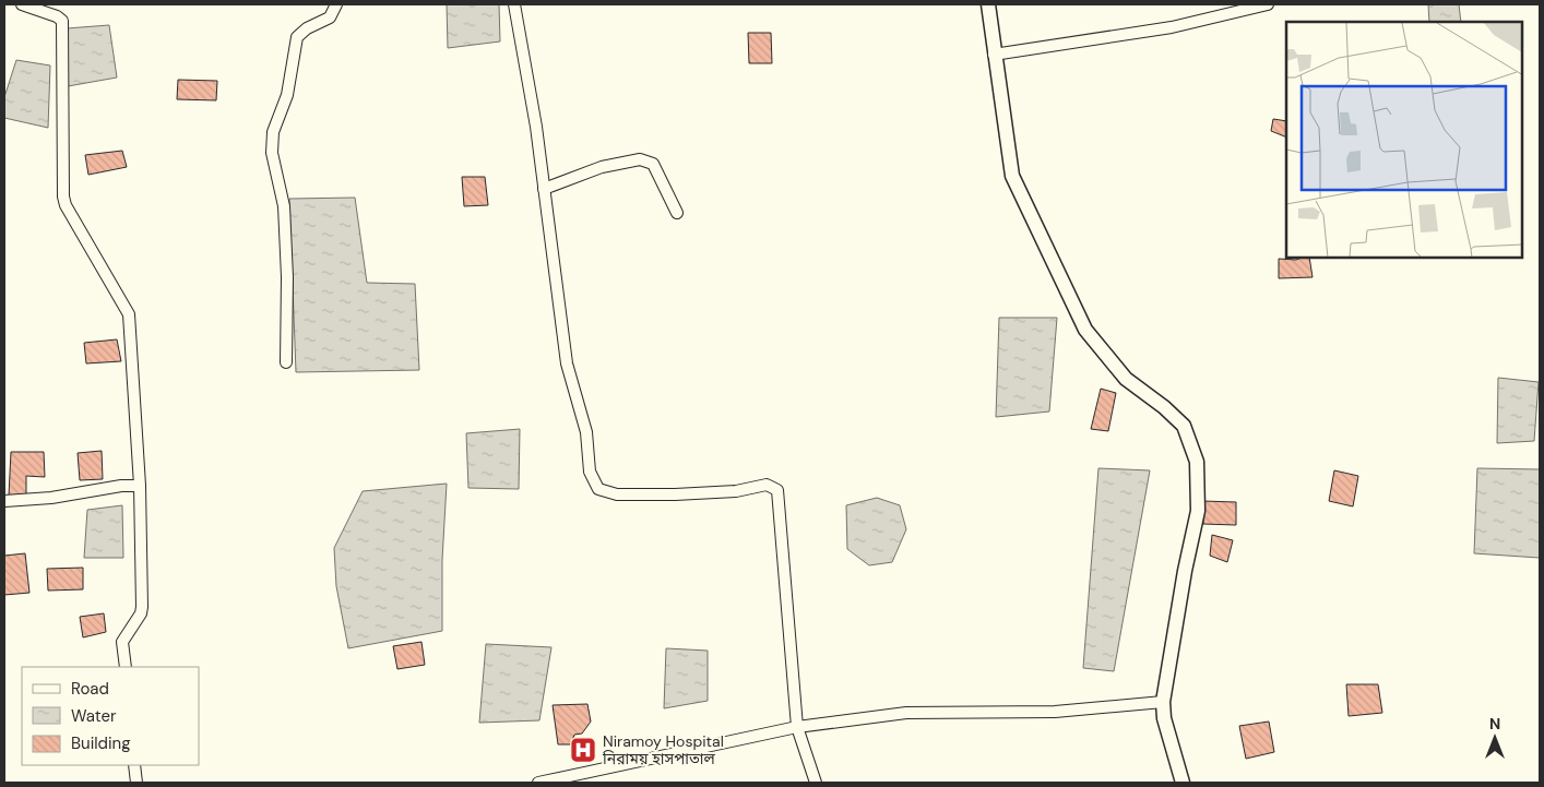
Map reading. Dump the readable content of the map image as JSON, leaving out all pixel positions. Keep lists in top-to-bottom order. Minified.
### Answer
{"places":{"hospital":["Niramoy Hospital নিরাময় হাসপাতাল"]},"legend":["Road","Water","Building"],"north":"top"}
